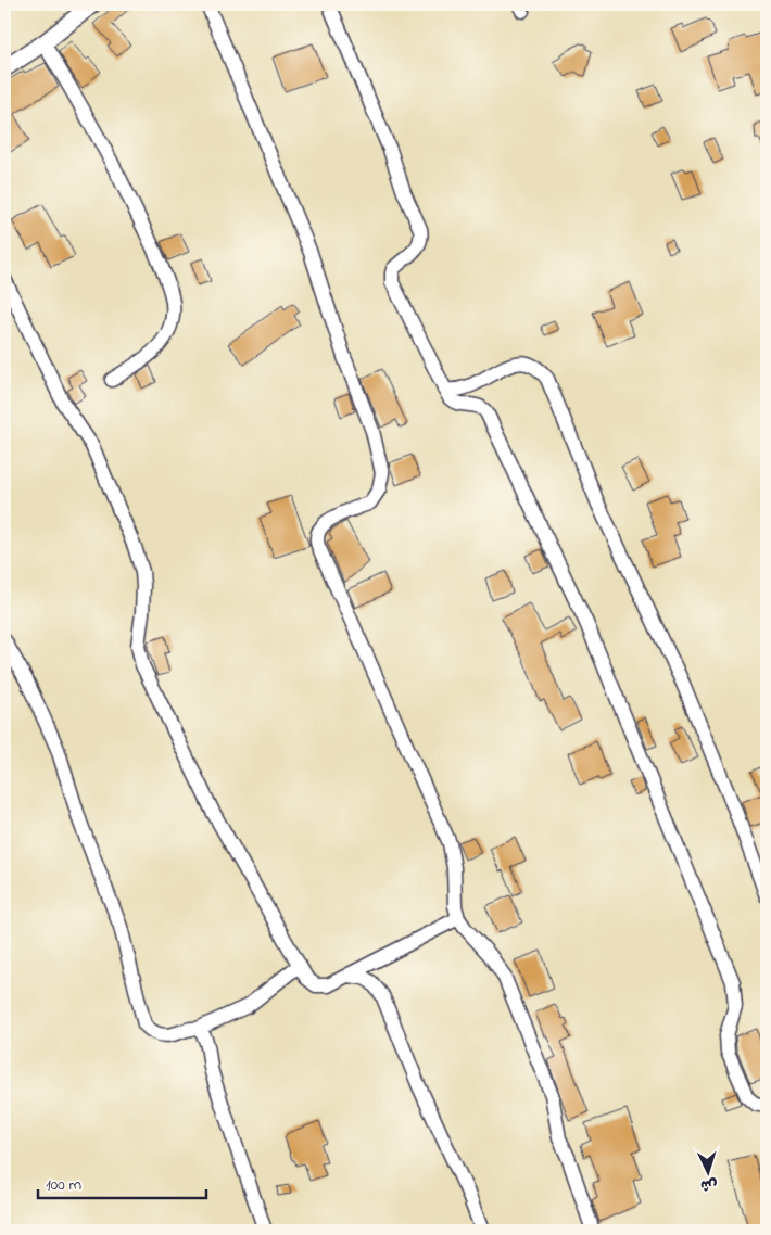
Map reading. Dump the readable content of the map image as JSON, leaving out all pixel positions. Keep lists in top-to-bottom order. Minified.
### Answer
{"scale_bar":"100 m","north":"bottom"}
